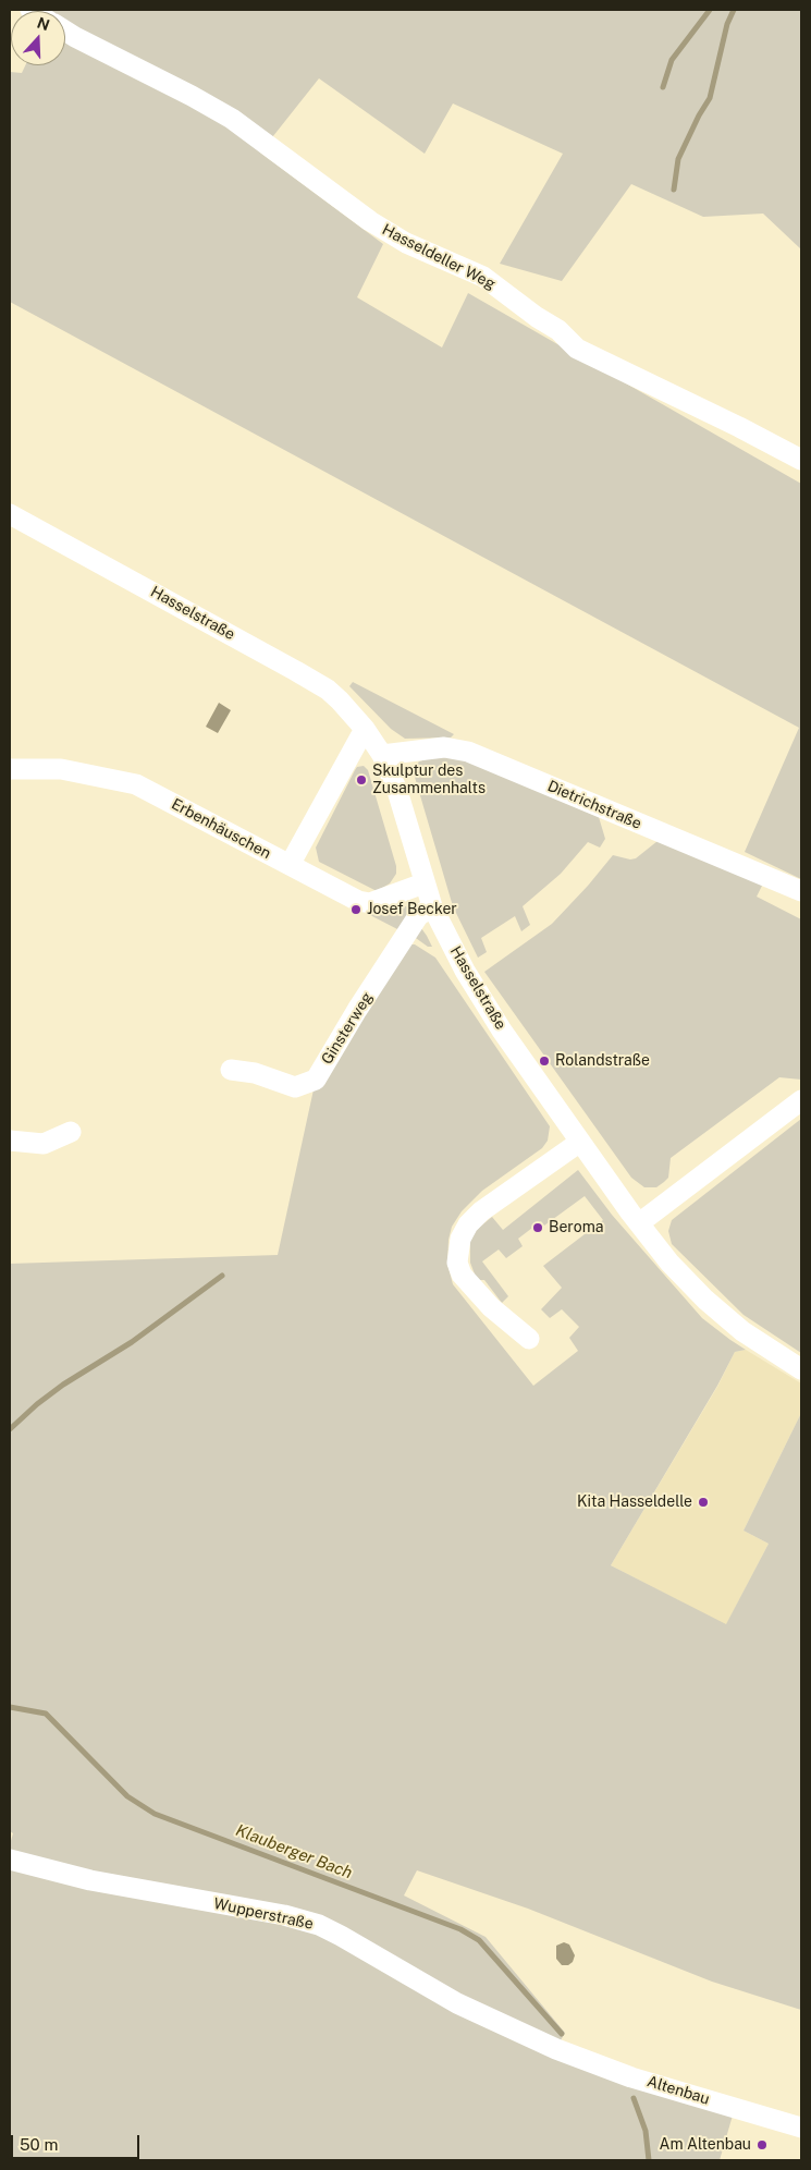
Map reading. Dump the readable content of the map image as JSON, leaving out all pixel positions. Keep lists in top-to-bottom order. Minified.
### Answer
{"streets":{"street":["Hasseldeller Weg","Hasselstraße","Dietrichstraße","Erbenhäuschen","Ginsterweg","Wupperstraße","Altenbau"]},"crossings":[["Hasselstraße","Dietrichstraße"],["Hasselstraße","Erbenhäuschen"],["Hasselstraße","Ginsterweg"],["Wupperstraße","Altenbau"]],"water":["Klauberger Bach"],"places":["Skulptur des Zusammenhalts","Josef Becker","Rolandstraße","Beroma","Kita Hasseldelle","Am Altenbau"],"scale_bar":"50 m","north":"top"}
